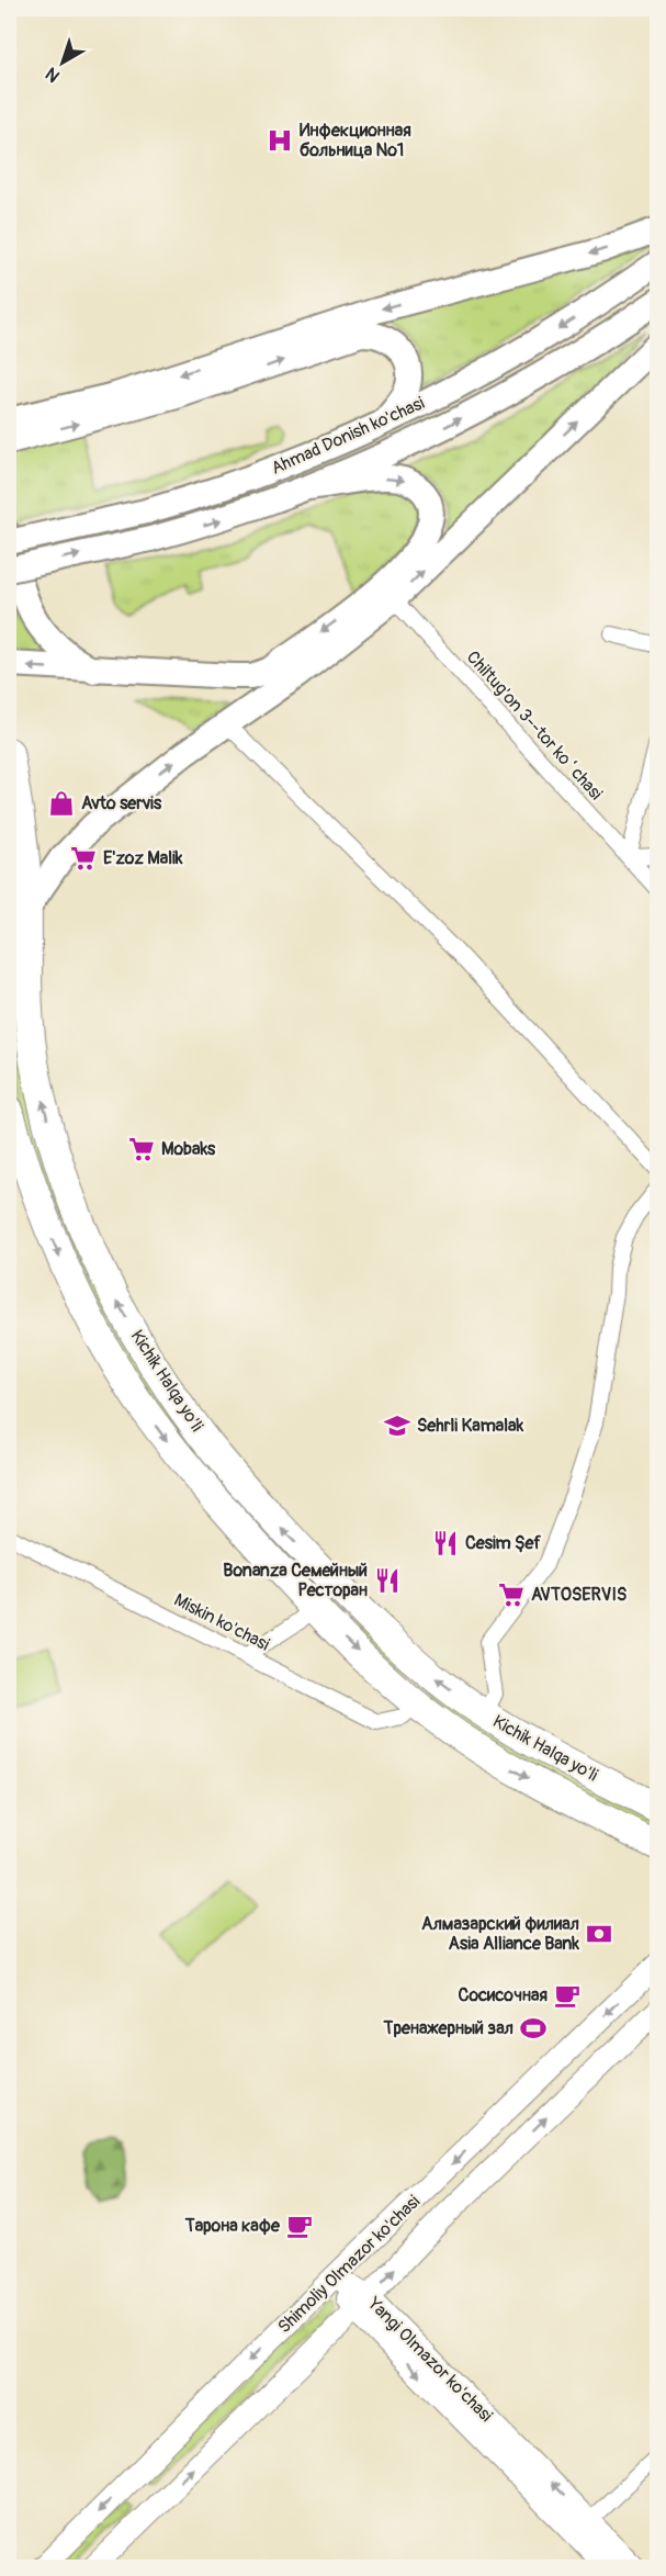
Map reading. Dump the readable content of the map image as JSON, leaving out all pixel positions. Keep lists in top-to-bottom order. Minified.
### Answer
{"streets":{"highway":["Kichik Halqa yo'li"],"main road":["Ahmad Donish ko'chasi","Shimoliy Olmazor ko'chasi","Yangi Olmazor ko'chasi"],"street":["Chiltug'on 3--tor koʻchasi","Miskin ko'chasi"]},"crossings":[["Kichik Halqa yo'li","Miskin ko'chasi"],["Shimoliy Olmazor ko'chasi","Yangi Olmazor ko'chasi"]],"places":{"hospital":["Инфекционная больница №1"],"shop":["Avto servis"],"supermarket":["E'zoz Malik","Mobaks","AVTOSERVIS"],"school or university":["Sehrli Kamalak"],"restaurant":["Cesim Şef","Bonanza Семейный Ресторан"],"bank":["Алмазарский филиал Asia Alliance Bank"],"cafe":["Сосисочная","Тарона кафе"],"sports":["Тренажерный зал"]},"north":"bottom left"}
